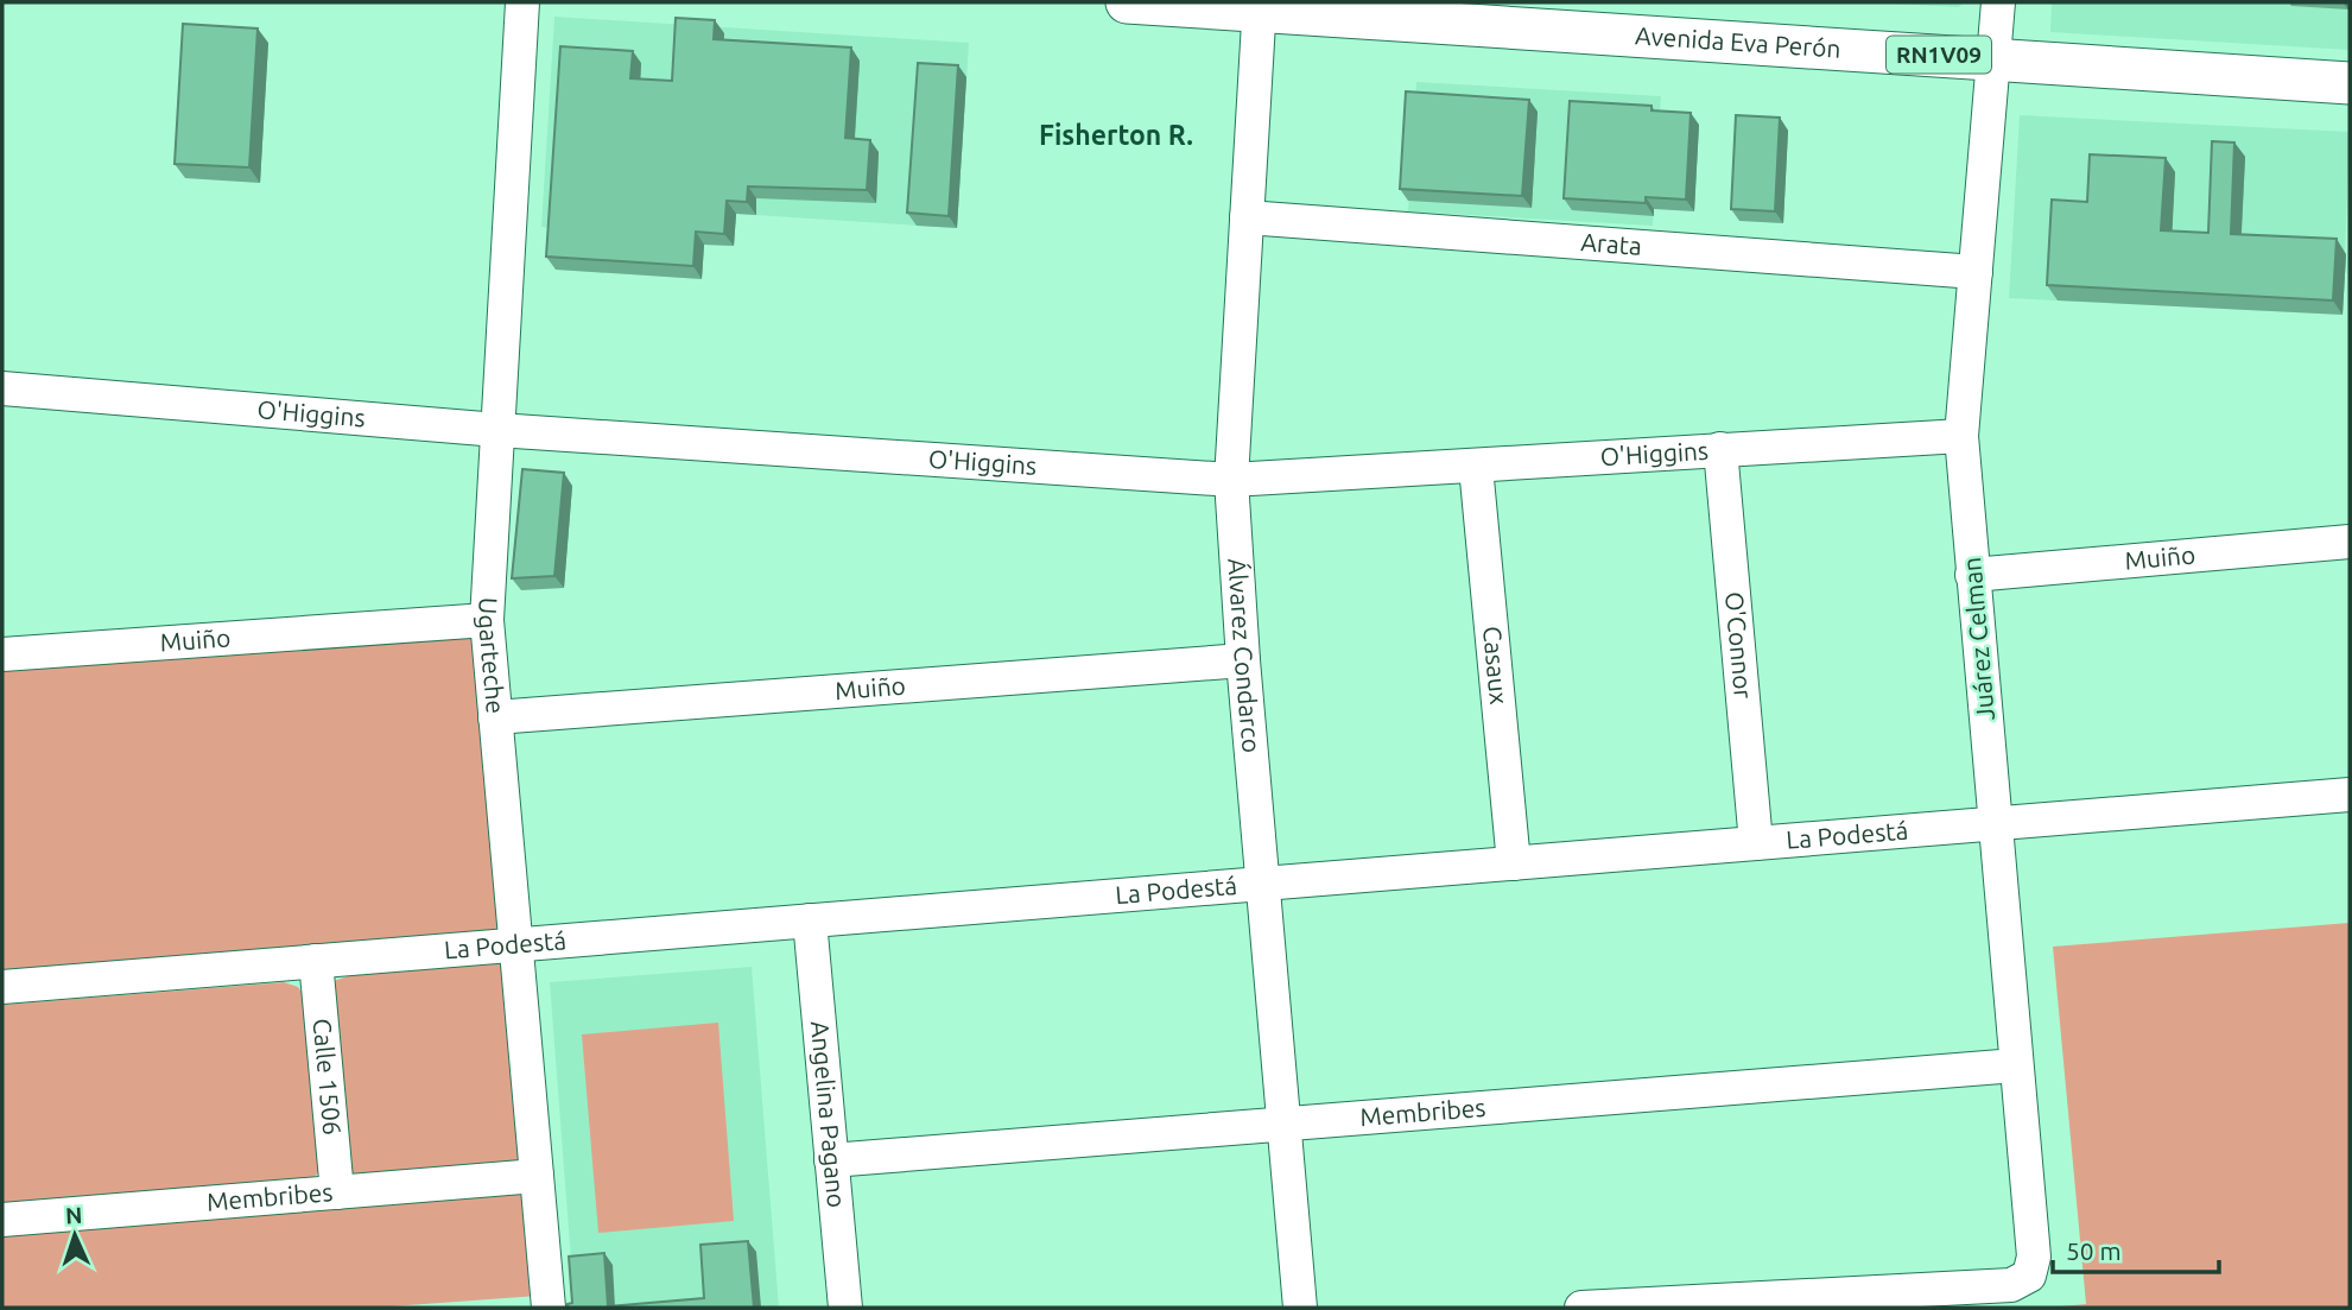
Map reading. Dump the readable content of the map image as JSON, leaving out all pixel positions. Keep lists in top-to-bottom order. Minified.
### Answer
{"streets":{"main road":["Avenida Eva Perón","RN1V09"],"street":["Arata","O'Higgins","Muiño","Juárez Celman","O'Connor","Ugarteche","Álvarez Condarco","Casaux","La Podestá","Calle 1506","Membribes","Angelina Pagano"]},"crossings":[["Avenida Eva Perón","Juárez Celman"],["Avenida Eva Perón","Álvarez Condarco"],["Arata","Juárez Celman"],["Arata","Álvarez Condarco"],["O'Higgins","Juárez Celman"],["O'Higgins","O'Connor"],["O'Higgins","Ugarteche"],["O'Higgins","Álvarez Condarco"],["O'Higgins","Casaux"],["Muiño","Juárez Celman"],["Muiño","Ugarteche"],["Muiño","Álvarez Condarco"],["Juárez Celman","La Podestá"],["Juárez Celman","Membribes"],["O'Connor","La Podestá"],["Ugarteche","La Podestá"],["Ugarteche","Membribes"],["Álvarez Condarco","La Podestá"],["Álvarez Condarco","Membribes"],["Casaux","La Podestá"],["La Podestá","Calle 1506"],["La Podestá","Angelina Pagano"],["Calle 1506","Membribes"],["Membribes","Angelina Pagano"]],"districts":["Fisherton R."],"scale_bar":"50 m","north":"top"}
